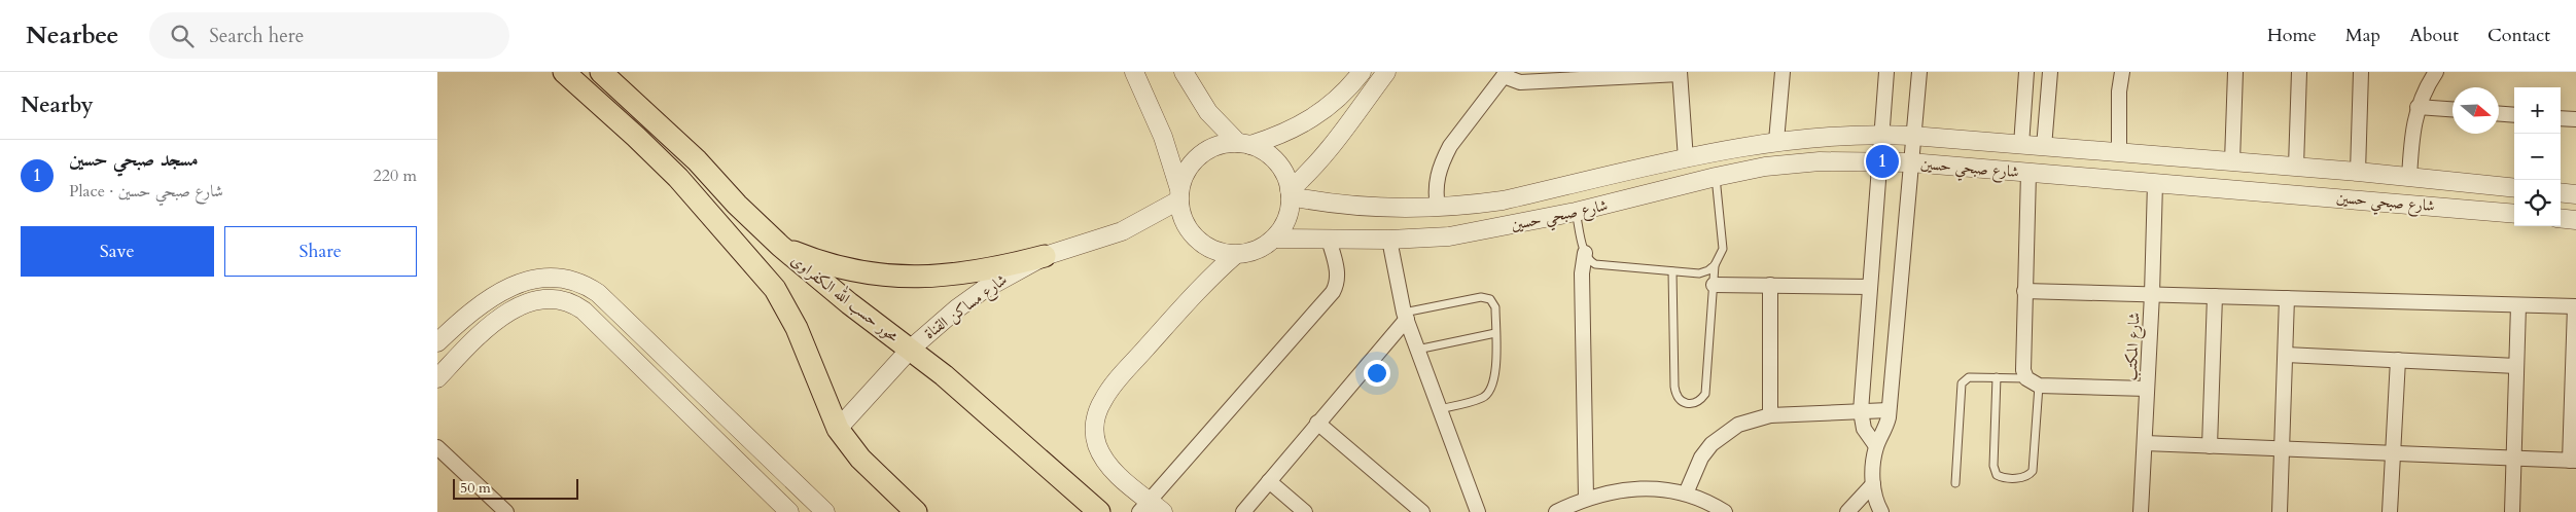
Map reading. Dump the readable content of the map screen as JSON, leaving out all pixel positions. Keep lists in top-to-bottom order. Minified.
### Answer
{"streets":{"main road":["محور حسب الله الكفراوى"],"street":["شارع صبحي حسين","شارع مساكن القناة","شارع المكتب"]},"crossings":[["شارع صبحي حسين","شارع مساكن القناة"],["شارع صبحي حسين","شارع المكتب"],["محور حسب الله الكفراوى","شارع مساكن القناة"]],"scale_bar":"50 m","north":"right","page":{"header":"Nearbee","search":"Search here","nav":["Home","Map","About","Contact"],"heading":"Nearby","map_buttons":["+","−"],"list":[{"mark":"1","name":"مسجد صبحي حسين","note":"Place · شارع صبحي حسين","value":"220 m"}],"pins":"1","buttons":["Save","Share"],"scale":"50 m"}}
